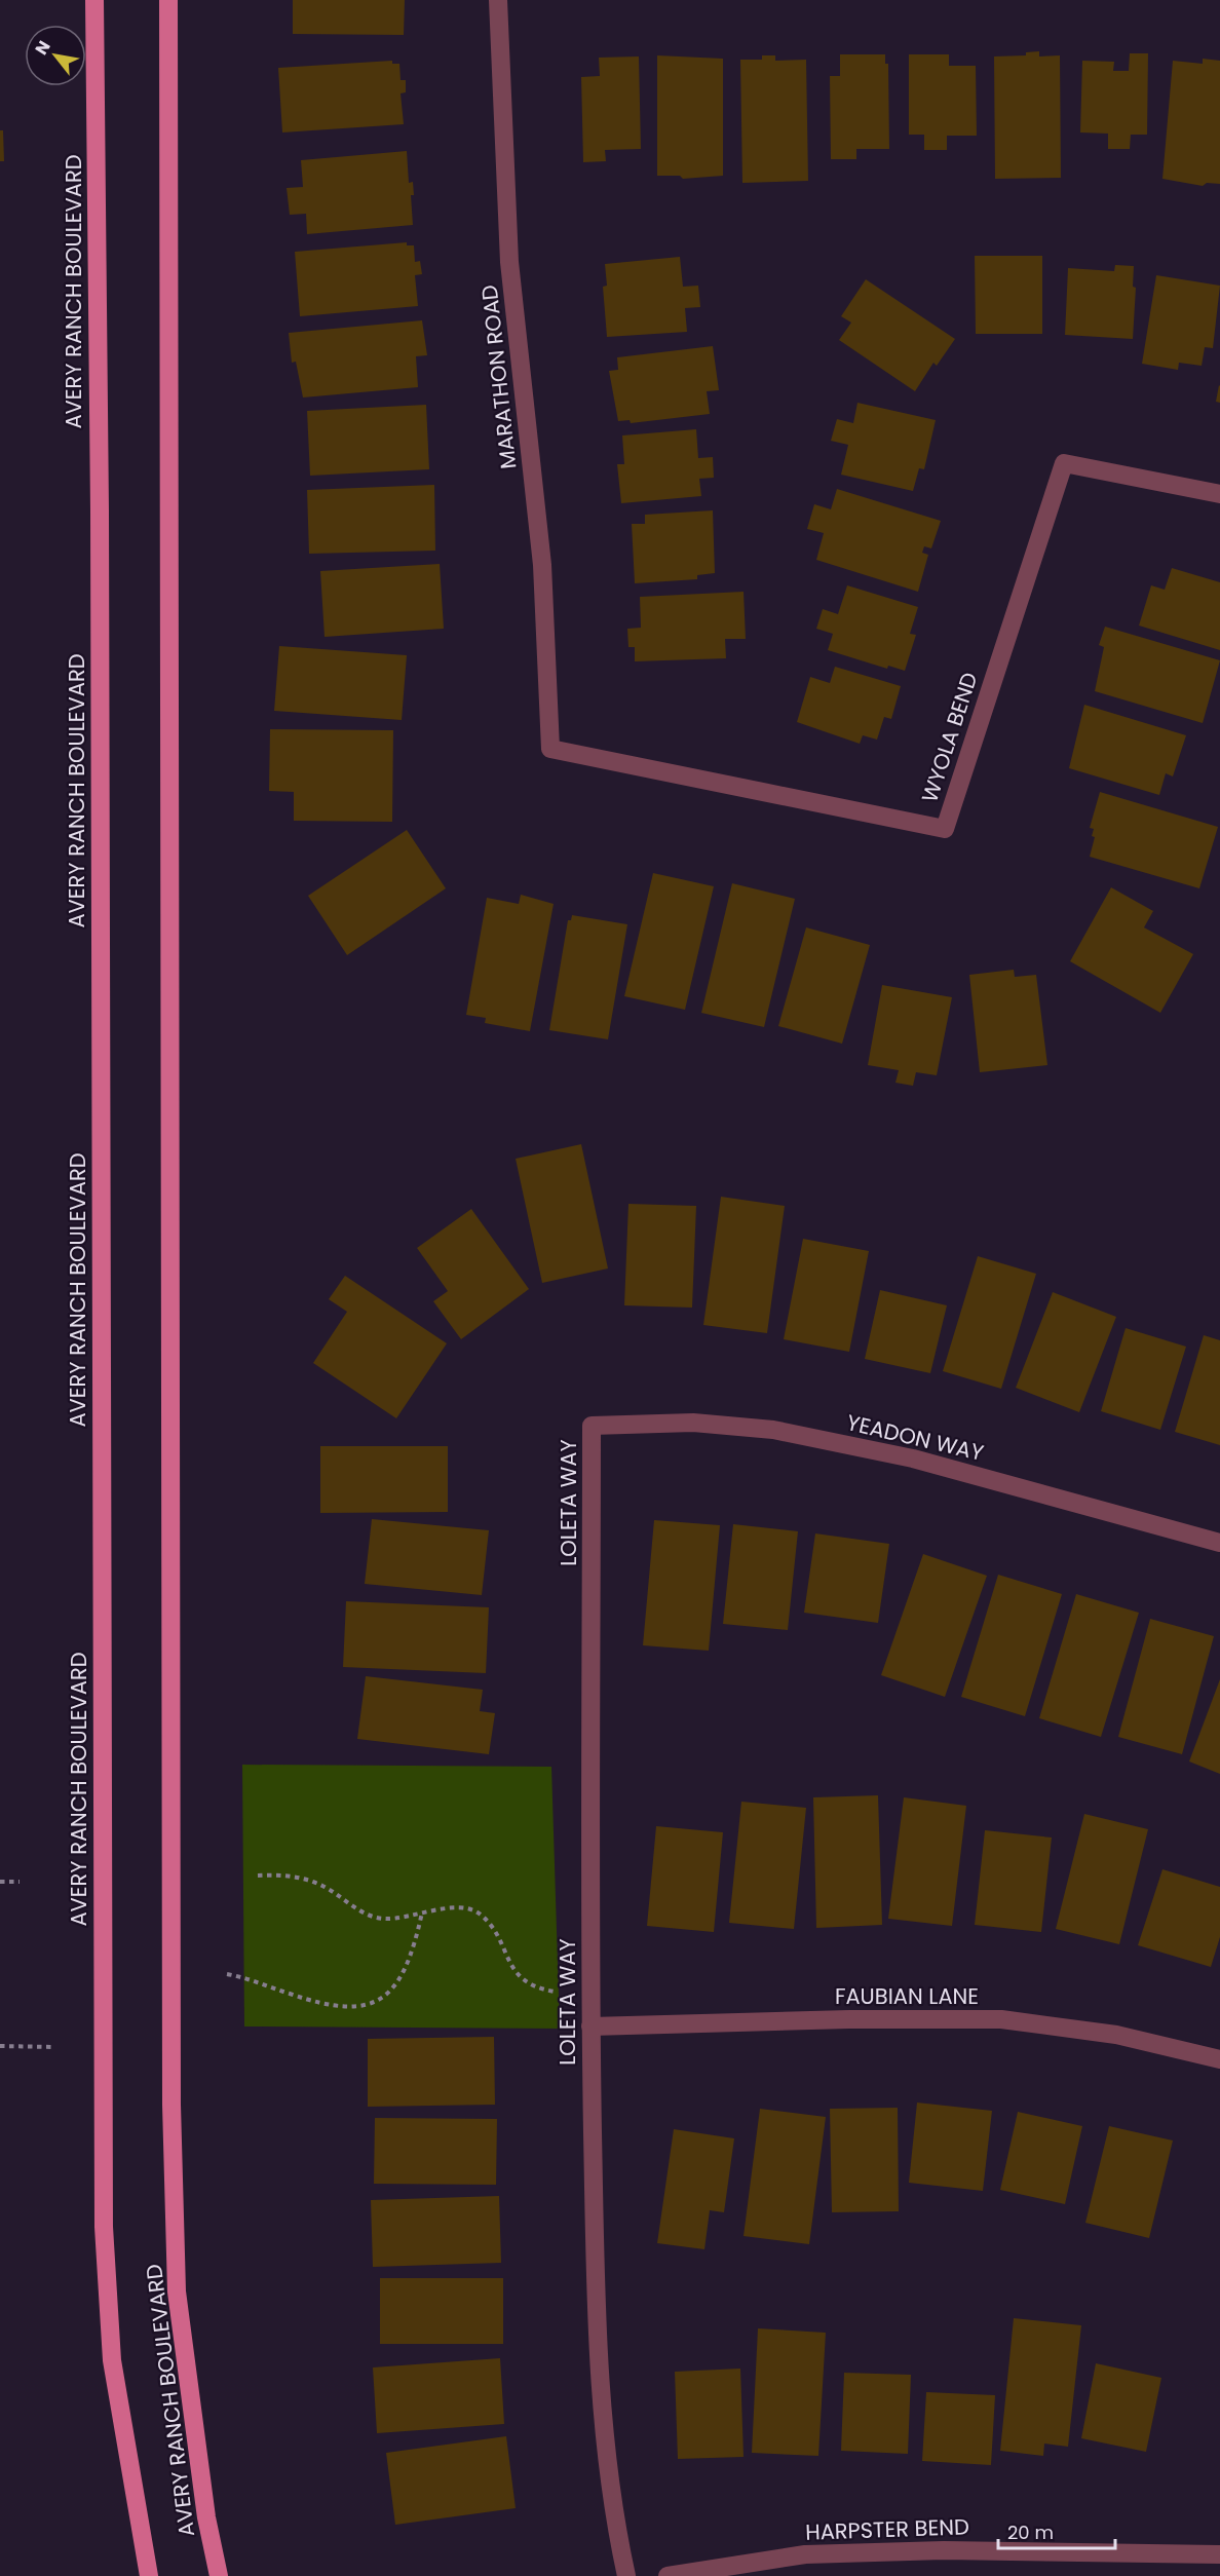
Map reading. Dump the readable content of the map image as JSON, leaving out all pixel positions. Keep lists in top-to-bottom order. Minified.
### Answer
{"streets":{"main road":["AVERY RANCH BOULEVARD"],"street":["MARATHON ROAD","WYOLA BEND","YEADON WAY","LOLETA WAY","FAUBIAN LANE","HARPSTER BEND"]},"crossings":[["MARATHON ROAD","WYOLA BEND"],["YEADON WAY","LOLETA WAY"],["LOLETA WAY","FAUBIAN LANE"]],"scale_bar":"20 m","north":"top left"}
